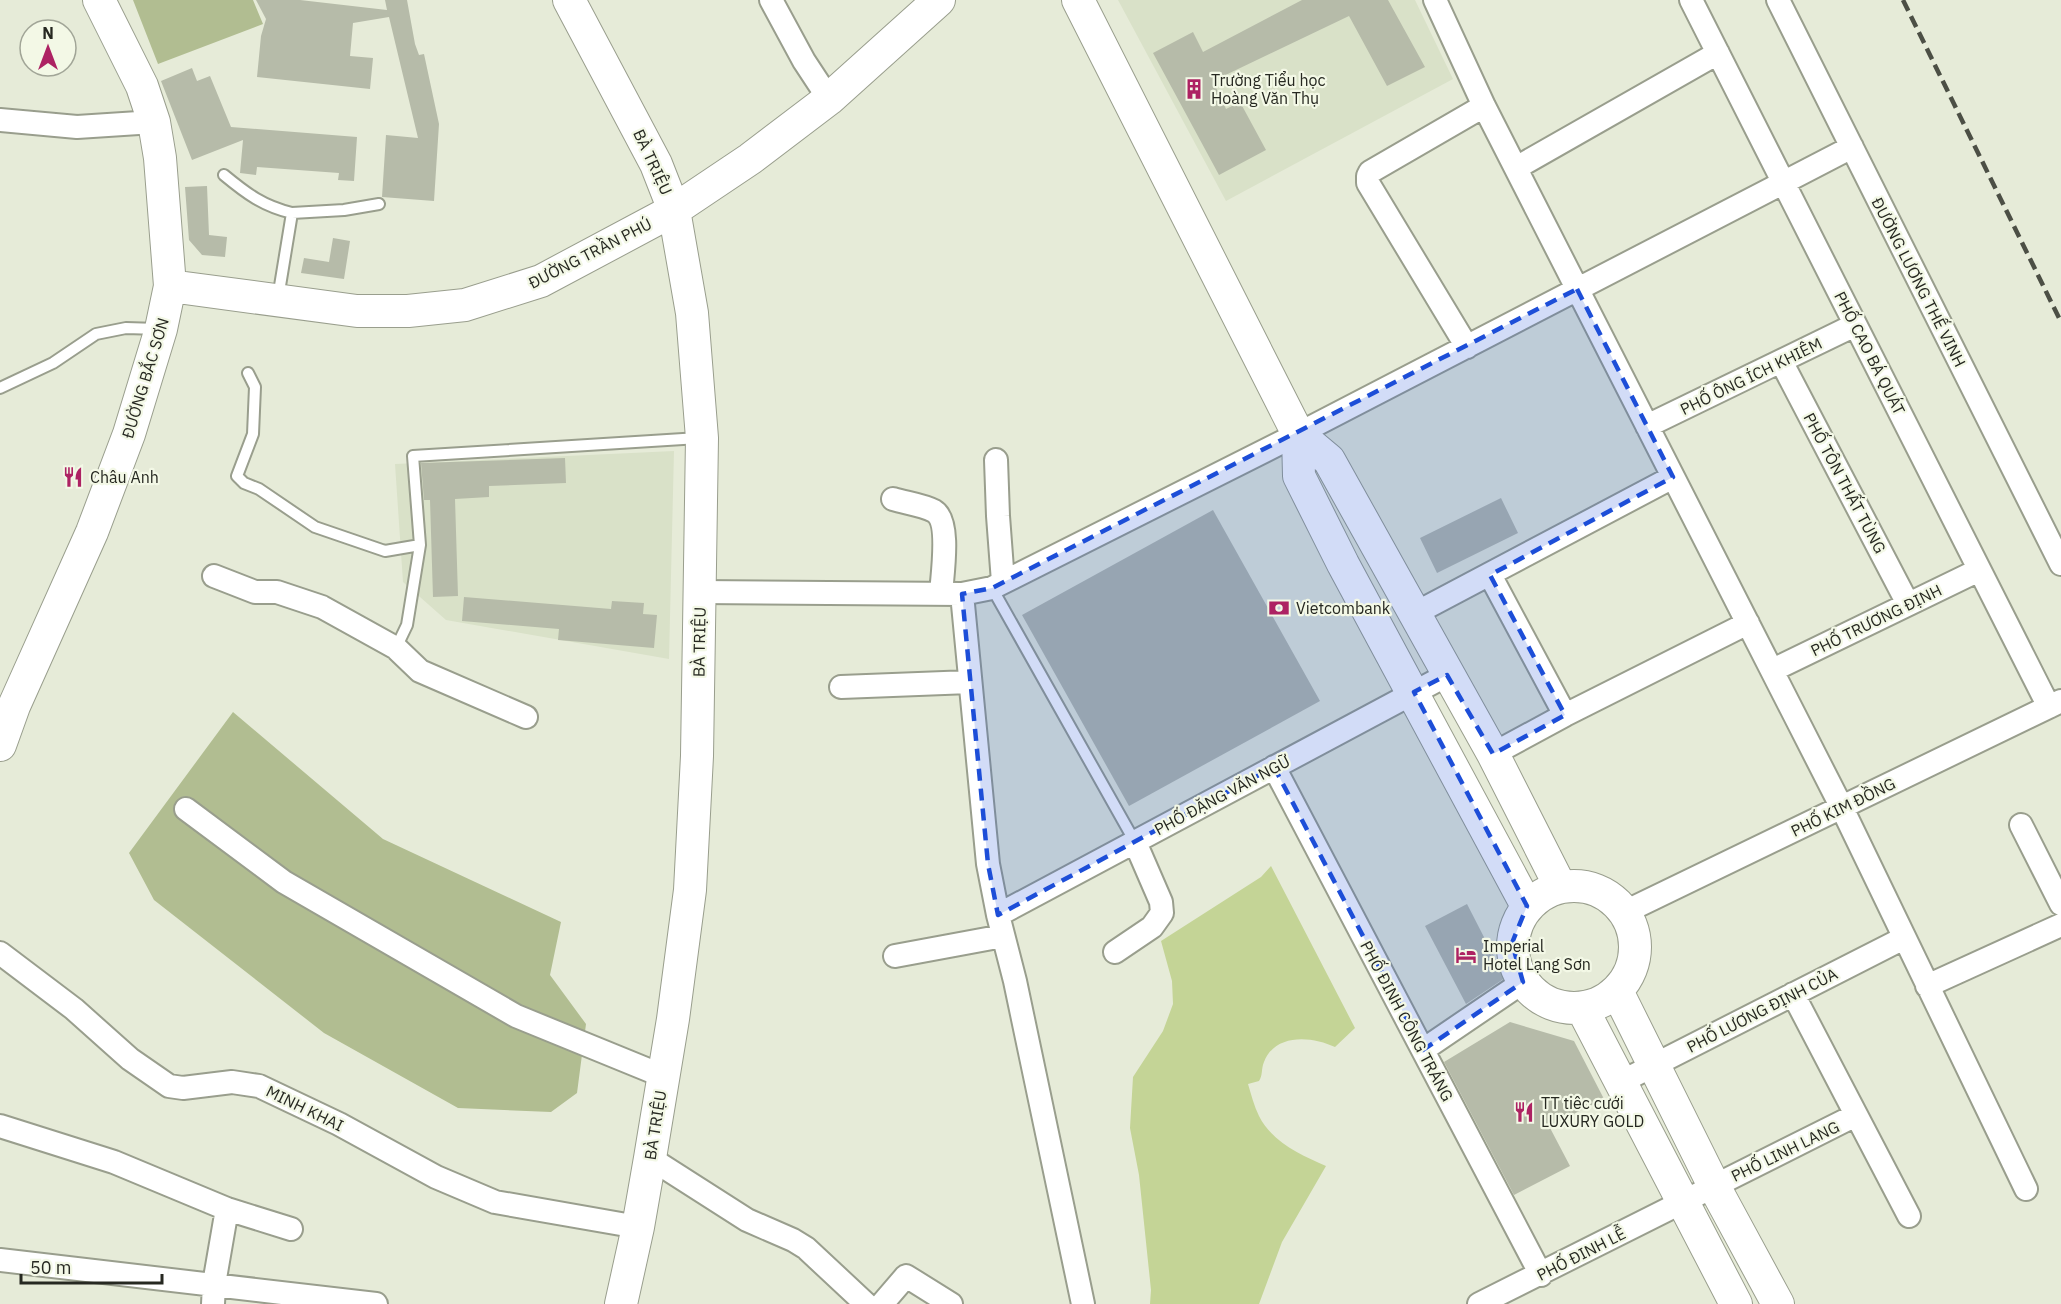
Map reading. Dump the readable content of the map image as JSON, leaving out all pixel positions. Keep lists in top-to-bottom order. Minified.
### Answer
{"streets":{"street":["BÀ TRIỆU","ĐƯỜNG TRẦN PHÚ","ĐƯỜNG LƯƠNG THẾ VINH","PHỐ CAO BÁ QUÁT","PHỐ ÔNG ÍCH KHIÊM","ĐƯỜNG BẮC SƠN","PHỐ TÔN THẤT TÙNG","PHỐ TRƯƠNG ĐỊNH","PHỐ ĐẶNG VĂN NGỮ","PHỐ KIM ĐỒNG","PHỐ LƯƠNG ĐỊNH CỦA","PHỐ ĐINH CÔNG TRÁNG","MINH KHAI","PHỐ LINH LANG","PHỐ ĐINH LỄ"]},"crossings":[["BÀ TRIỆU","ĐƯỜNG TRẦN PHÚ"],["BÀ TRIỆU","MINH KHAI"],["ĐƯỜNG TRẦN PHÚ","ĐƯỜNG BẮC SƠN"],["PHỐ CAO BÁ QUÁT","PHỐ ÔNG ÍCH KHIÊM"],["PHỐ CAO BÁ QUÁT","PHỐ TRƯƠNG ĐỊNH"],["PHỐ CAO BÁ QUÁT","PHỐ KIM ĐỒNG"],["PHỐ ÔNG ÍCH KHIÊM","PHỐ TÔN THẤT TÙNG"],["PHỐ TÔN THẤT TÙNG","PHỐ TRƯƠNG ĐỊNH"],["PHỐ ĐẶNG VĂN NGỮ","PHỐ ĐINH CÔNG TRÁNG"],["PHỐ LƯƠNG ĐỊNH CỦA","PHỐ LINH LANG"],["PHỐ ĐINH CÔNG TRÁNG","PHỐ ĐINH LỄ"],["PHỐ LINH LANG","PHỐ ĐINH LỄ"]],"places":{"building":["Trường Tiểu học Hoàng Văn Thụ"],"restaurant":["Châu Anh","TT tiêc cưới LUXURY GOLD"],"bank":["Vietcombank"],"hotel":["Imperial Hotel Lạng Sơn"]},"scale_bar":"50 m","north":"top"}
